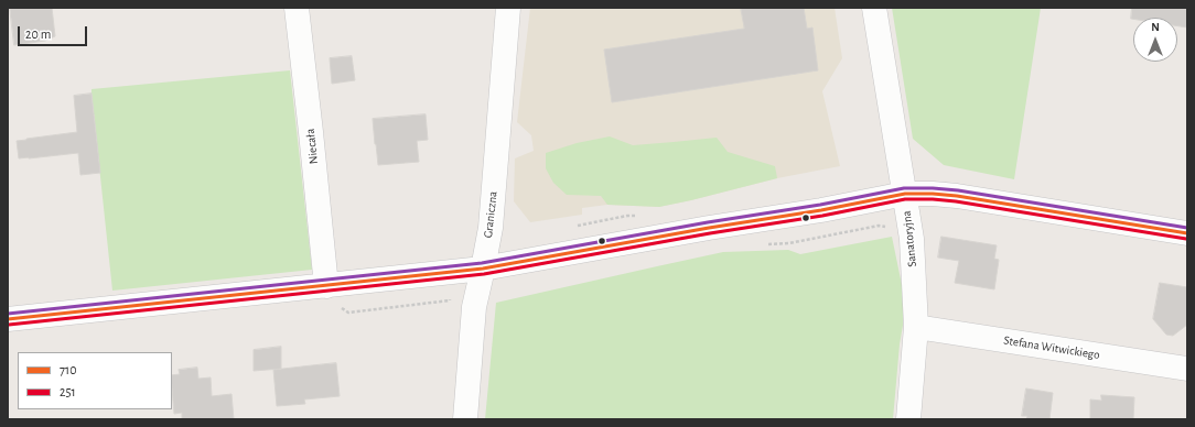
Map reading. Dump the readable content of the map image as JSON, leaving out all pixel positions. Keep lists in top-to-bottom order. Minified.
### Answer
{"streets":{"street":["Niecała","Graniczna","Sanatoryjna","Stefana Witwickiego"]},"crossings":[["Sanatoryjna","Stefana Witwickiego"]],"lines":["transit line 710","transit line 251"],"legend":["710","251"],"scale_bar":"20 m","north":"top"}
